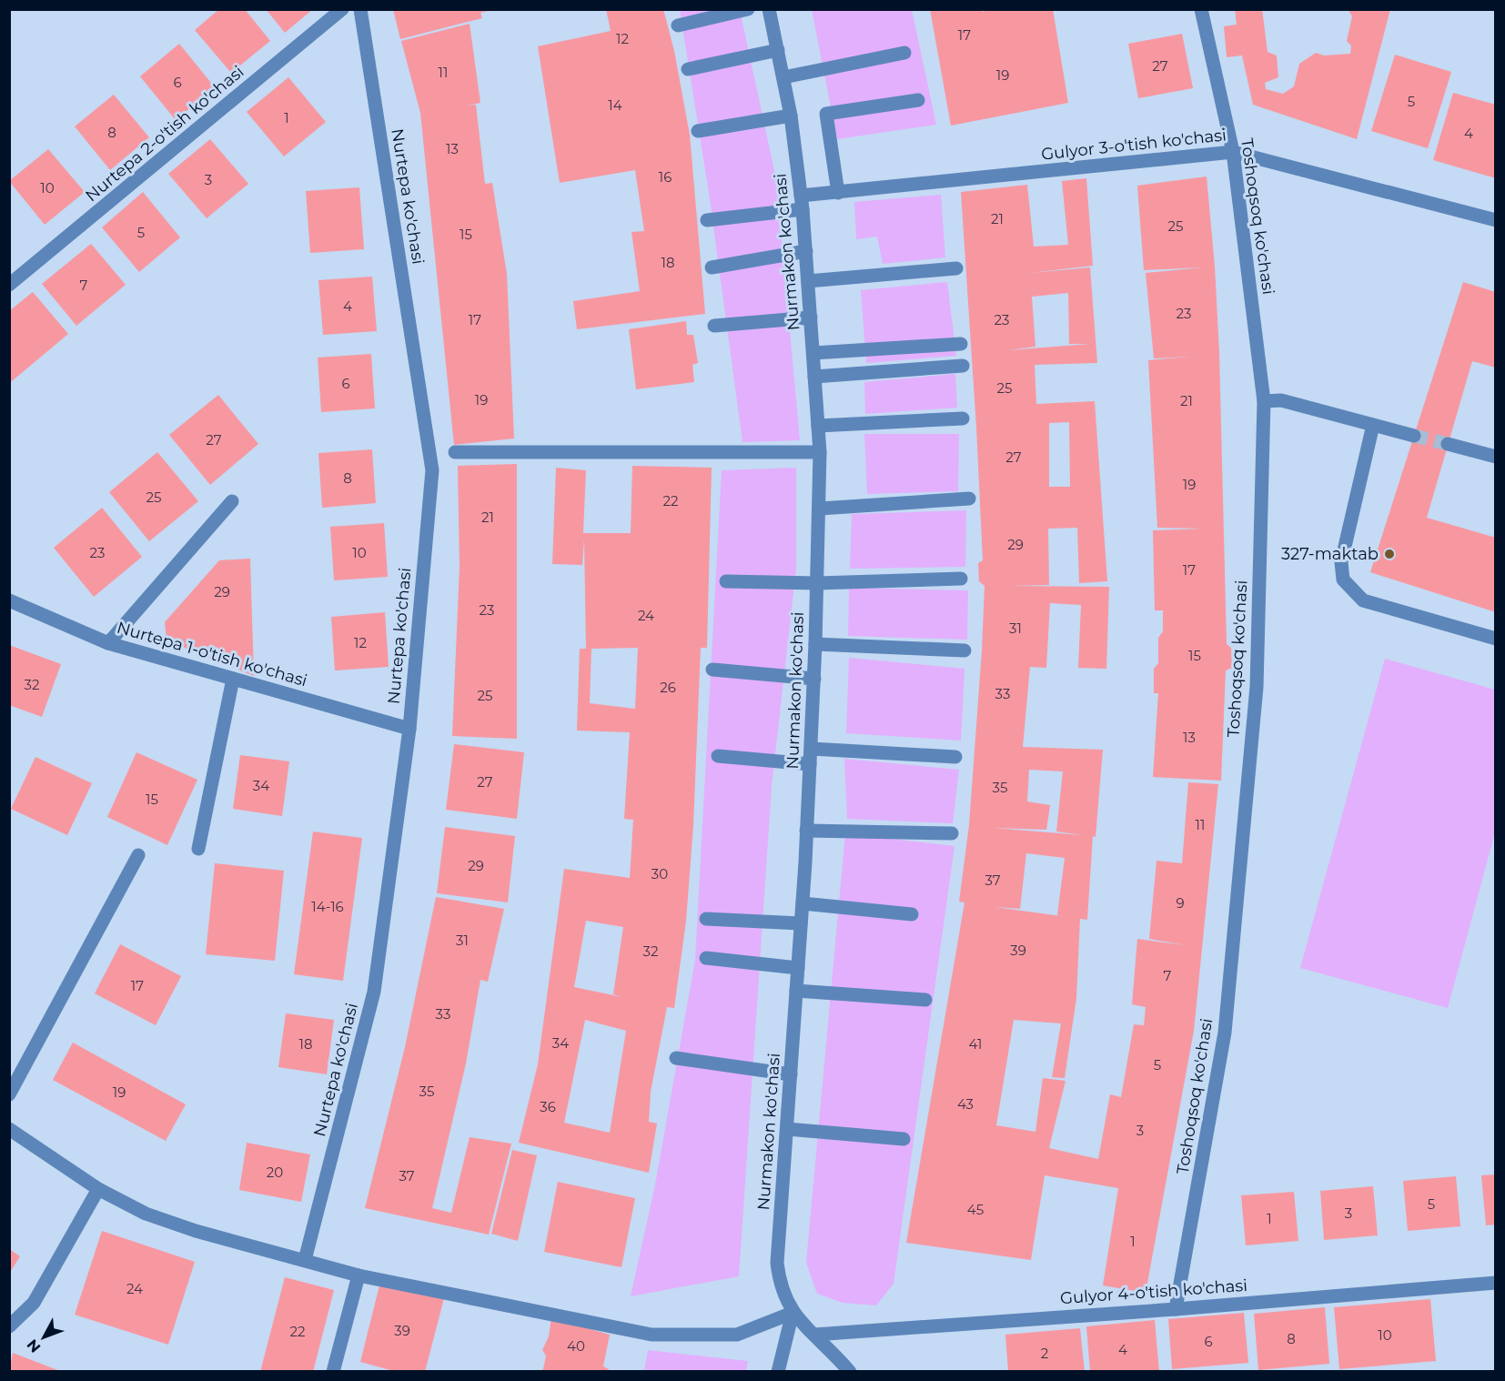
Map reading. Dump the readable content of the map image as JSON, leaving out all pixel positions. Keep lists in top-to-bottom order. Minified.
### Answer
{"streets":{"street":["Nurtepa 2-o'tish ko'chasi","Gulyor 3-o'tish ko'chasi","Nurtepa ko'chasi","Toshoqsoq ko'chasi","Nurmakon ko'chasi","Nurtepa 1-o'tish ko'chasi","Gulyor 4-o'tish ko'chasi"]},"crossings":[["Gulyor 3-o'tish ko'chasi","Toshoqsoq ko'chasi"],["Gulyor 3-o'tish ko'chasi","Nurmakon ko'chasi"],["Nurtepa ko'chasi","Nurtepa 1-o'tish ko'chasi"],["Toshoqsoq ko'chasi","Gulyor 4-o'tish ko'chasi"]],"places":["327-maktab"],"house_numbers":["17","12","27","11","19","6","5","14","1","8","4","13","16","3","10","21","25","5","15","18","7","4","23","17","23","6","25","19","21","27","27","8","19","25","22","21","29","23","10","17","29","23","24","31","12","15","32","26","33","25","13","27","34","35","15","11","29","30","37","9","14-16","31","39","32","7","17","33","34","18","41","5","35","19","43","36","3","20","37","5","45","3","1","1","24","39","22","10","8","6","40","4","2"],"north":"bottom left"}
